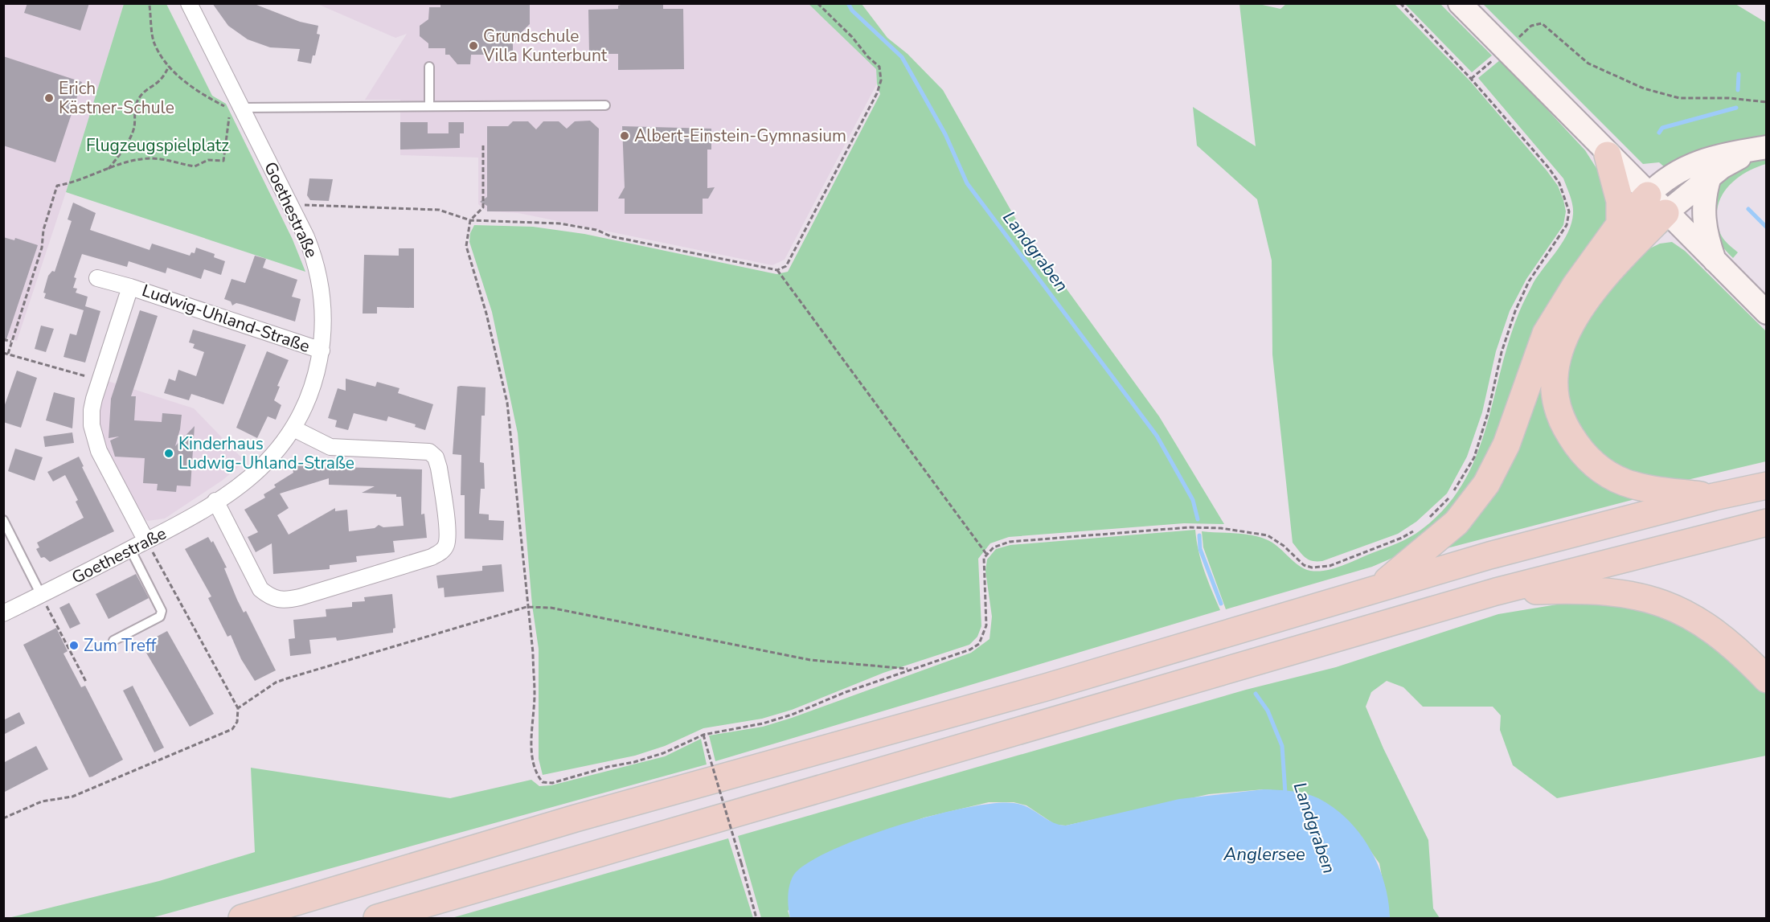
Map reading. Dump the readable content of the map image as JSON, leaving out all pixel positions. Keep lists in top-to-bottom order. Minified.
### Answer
{"streets":{"street":["Goethestraße","Ludwig-Uhland-Straße"]},"crossings":[["Goethestraße","Ludwig-Uhland-Straße"]],"water":["Landgraben","Anglersee"],"parks":["Flugzeugspielplatz"],"places":["Grundschule Villa Kunterbunt","Erich Kästner-Schule","Albert-Einstein-Gymnasium","Kinderhaus Ludwig-Uhland-Straße","Zum Treff"]}
